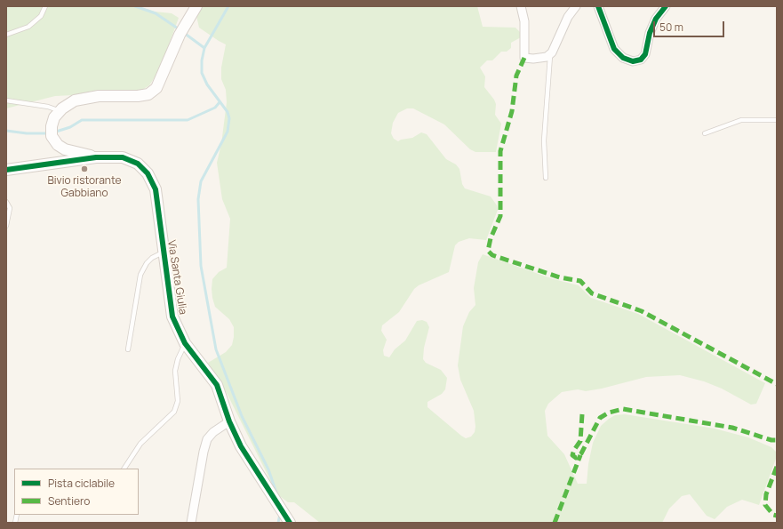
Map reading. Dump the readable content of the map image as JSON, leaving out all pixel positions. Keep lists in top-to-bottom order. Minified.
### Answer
{"streets":{"street":["Via Santa Giulia"]},"places":["Bivio ristorante Gabbiano"],"legend":["Pista ciclabile","Sentiero"],"scale_bar":"50 m"}
